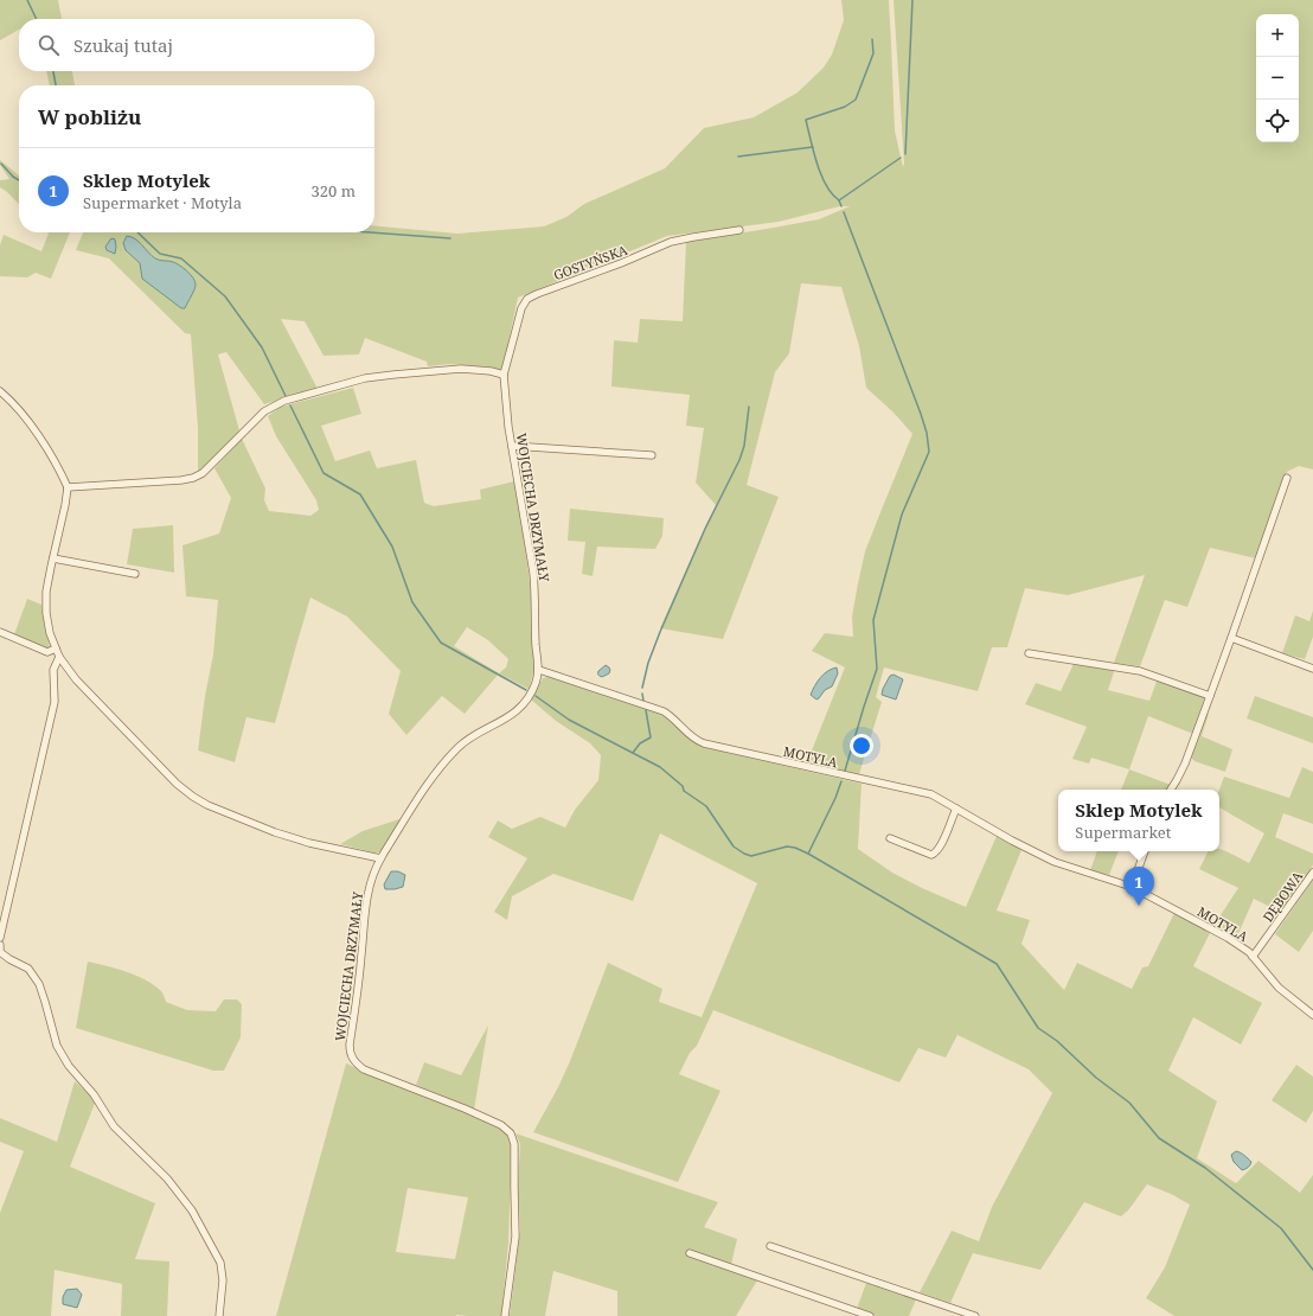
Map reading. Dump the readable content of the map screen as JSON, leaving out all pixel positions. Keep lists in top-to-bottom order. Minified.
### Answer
{"streets":{"street":["GOSTYŃSKA","WOJCIECHA DRZYMAŁY","MOTYLA","DĘBOWA"]},"crossings":[["GOSTYŃSKA","WOJCIECHA DRZYMAŁY"],["WOJCIECHA DRZYMAŁY","MOTYLA"],["MOTYLA","DĘBOWA"]],"page":{"map_buttons":["+","−"],"search":"Szukaj tutaj","heading":"W pobliżu","list":[{"mark":"1","name":"Sklep Motylek","note":"Supermarket · Motyla","value":"320 m"}],"popup":["Sklep Motylek","Supermarket"],"pins":"1"}}
